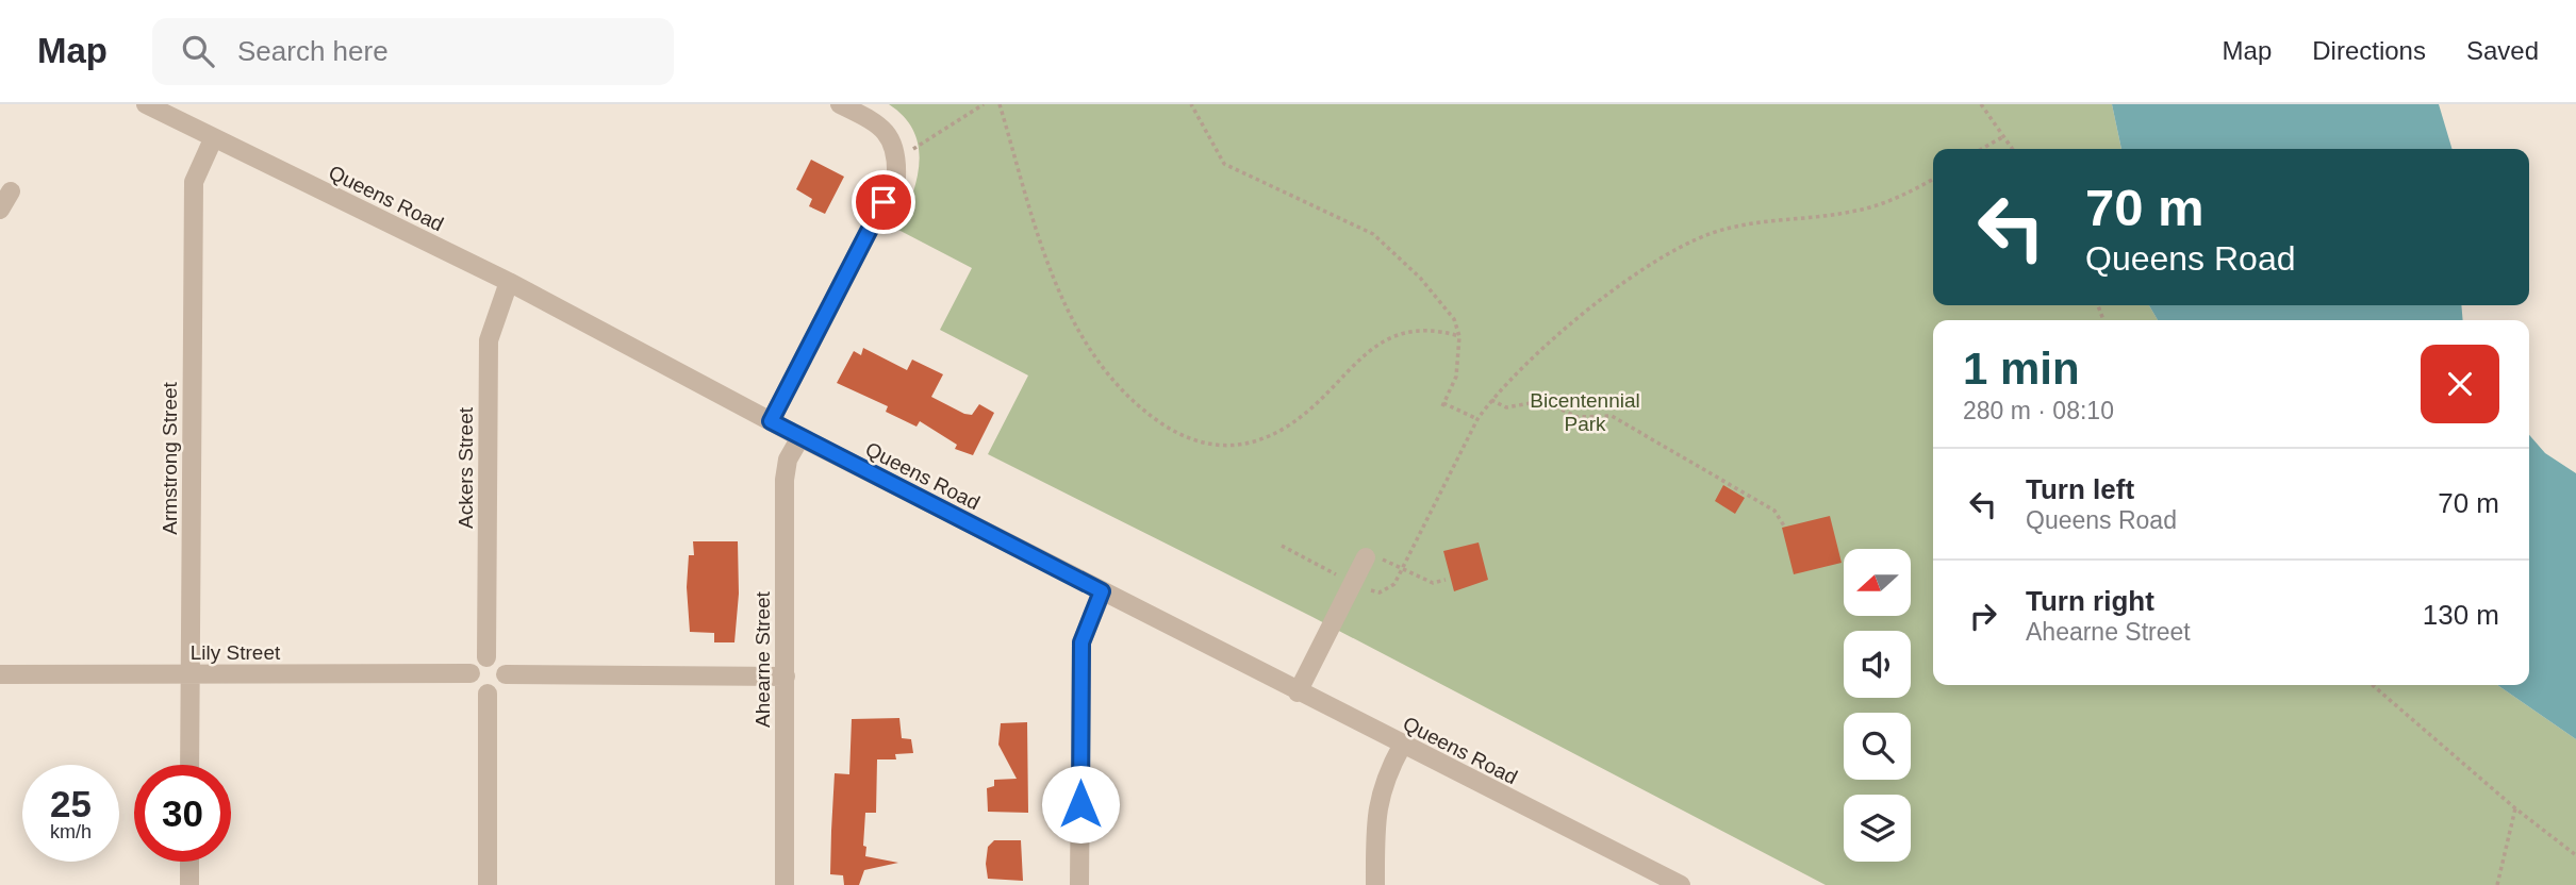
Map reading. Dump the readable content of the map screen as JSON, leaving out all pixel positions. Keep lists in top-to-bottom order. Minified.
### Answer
{"streets":{"street":["Queens Road","Armstrong Street","Ackers Street","Lily Street","Ahearne Street"]},"crossings":[["Queens Road","Armstrong Street"],["Queens Road","Ackers Street"],["Queens Road","Ahearne Street"],["Armstrong Street","Lily Street"],["Ackers Street","Lily Street"]],"parks":["Bicentennial Park"],"north":"left","page":{"header":"Map","search":"Search here","nav":["Map","Directions","Saved"],"turn":["70 m","Queens Road"],"heading":["1 min","280 m · 08:10"],"list":[{"name":"Turn left","note":"Queens Road","value":"70 m"},{"name":"Turn right","note":"Ahearne Street","value":"130 m"}],"speed":"25 km/h","limit":"30"}}
